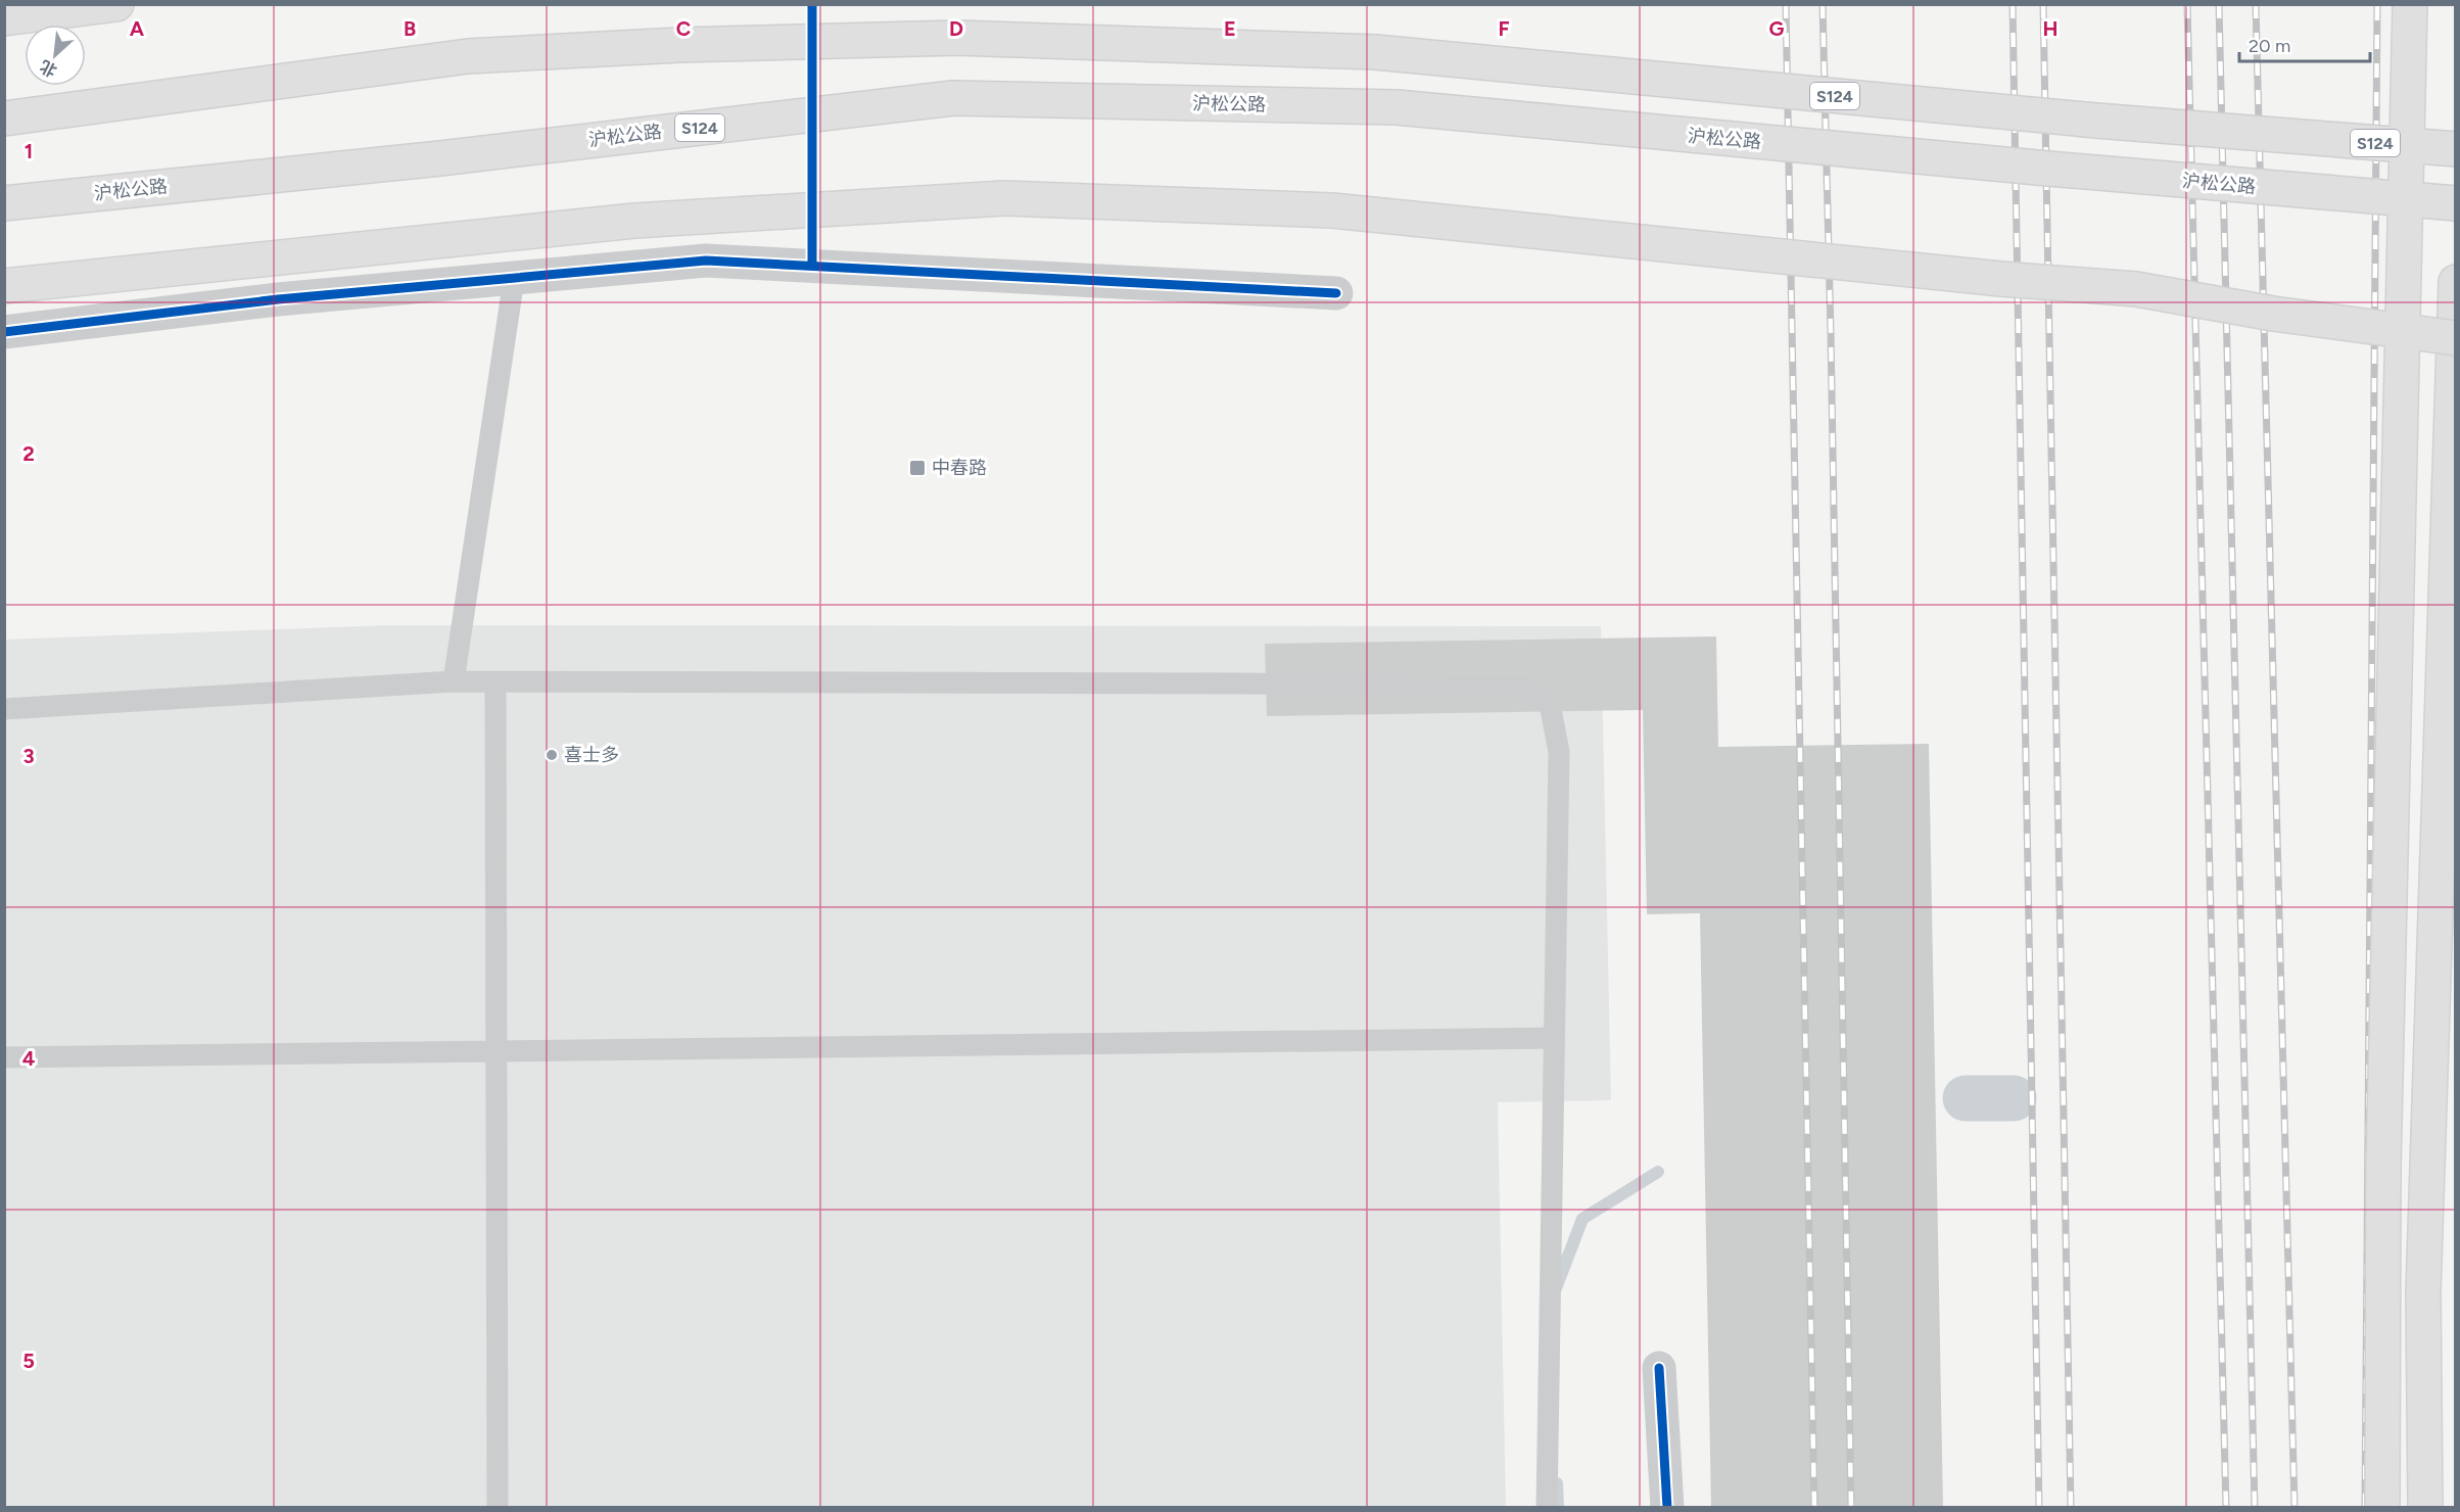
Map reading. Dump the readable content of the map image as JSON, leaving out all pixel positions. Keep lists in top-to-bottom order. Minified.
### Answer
{"streets":{"main road":["S124","沪松公路"]},"places":{"transit":["中春路"],"other":["喜士多"]},"scale_bar":"20 m","north":"bottom left","grid":{"columns":["A","B","C","D","E","F","G","H"],"rows":["1","2","3","4","5"]}}
